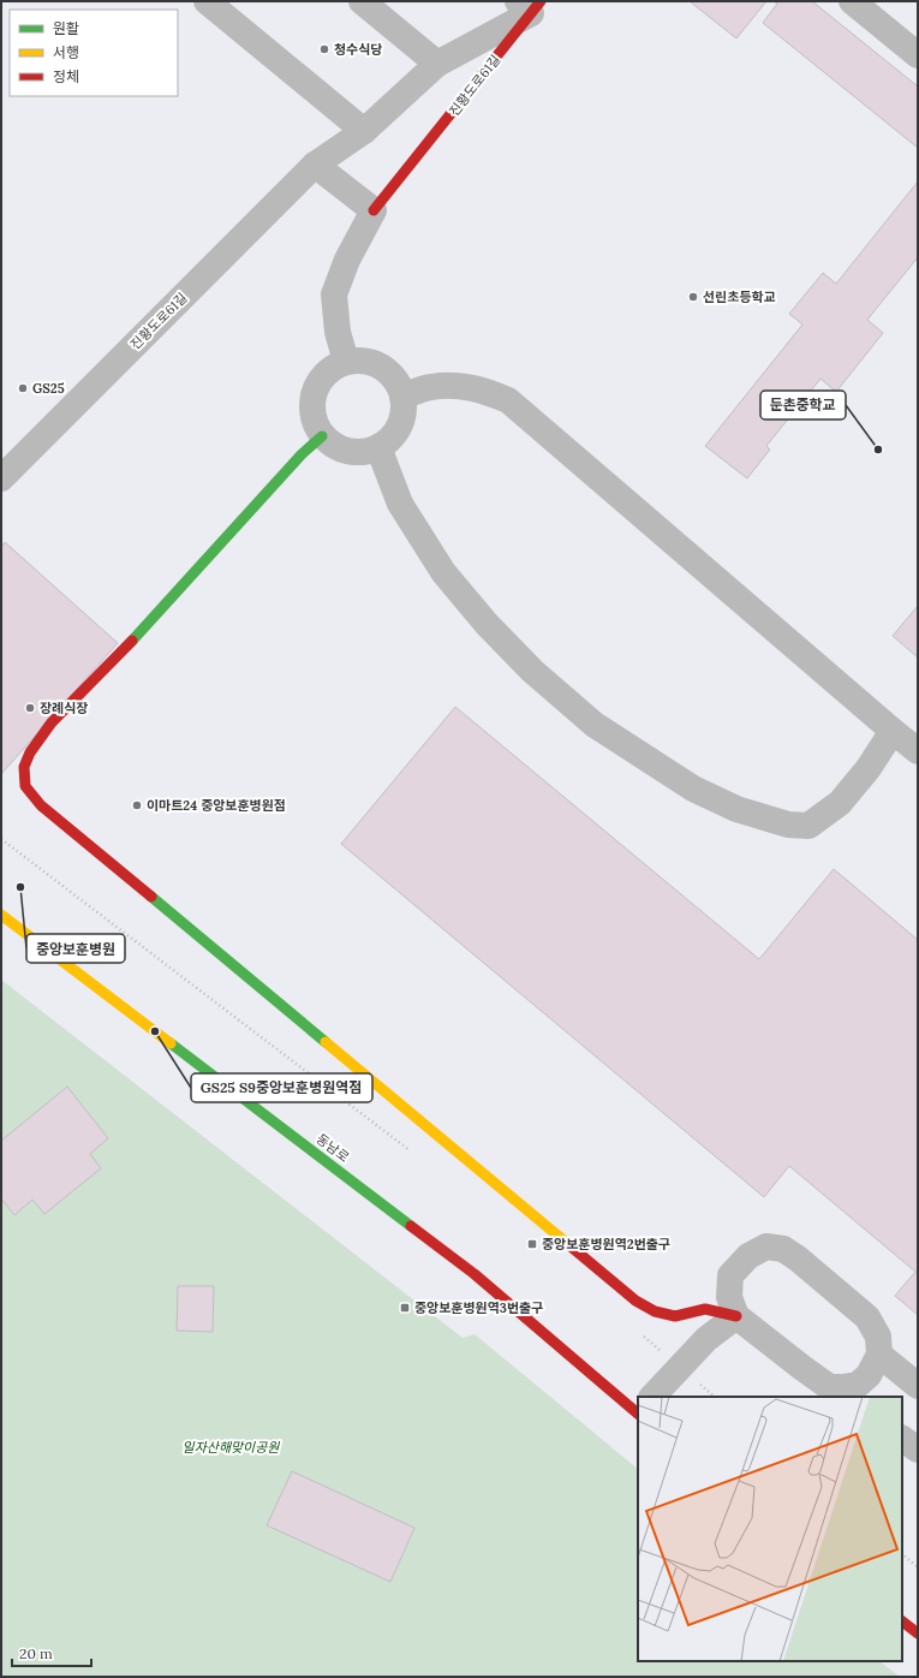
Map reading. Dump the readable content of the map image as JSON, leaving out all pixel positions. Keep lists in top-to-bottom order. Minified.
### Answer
{"streets":{"street":["진황도로61길","동남로"]},"parks":["일자산해맞이공원"],"places":{"other":["청수식당","선린초등학교","GS25","둔촌중학교","장례식장","이마트24 중앙보훈병원점","중앙보훈병원","GS25 S9중앙보훈병원역점"],"transit":["중앙보훈병원역2번출구","중앙보훈병원역3번출구"]},"legend":["원활","서행","정체"],"scale_bar":"20 m"}
